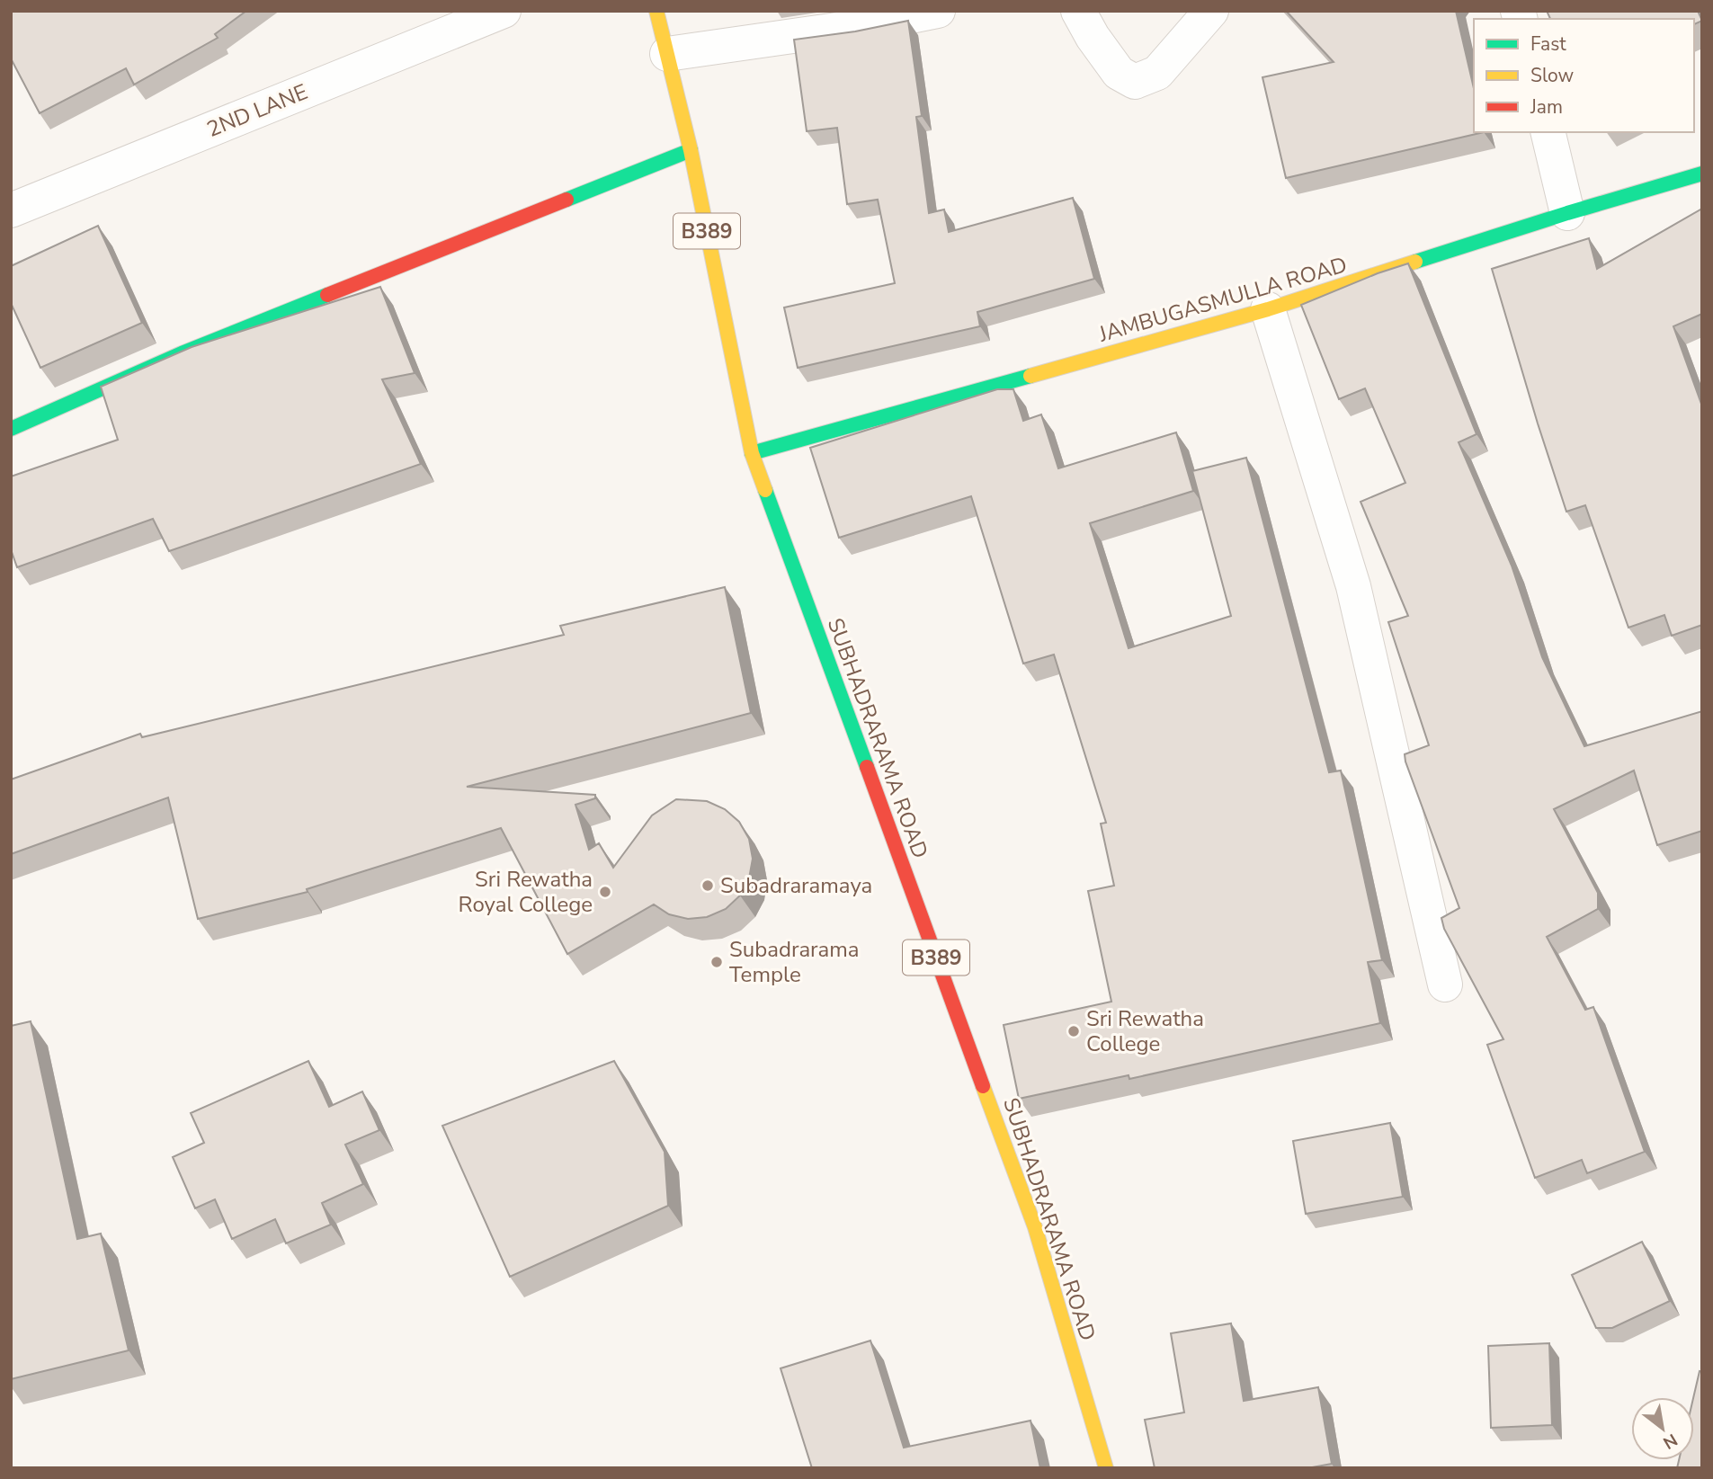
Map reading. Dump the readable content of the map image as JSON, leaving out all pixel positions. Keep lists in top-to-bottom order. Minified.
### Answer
{"streets":{"street":["2ND LANE","B389","JAMBUGASMULLA ROAD","SUBHADRARAMA ROAD"]},"crossings":[["JAMBUGASMULLA ROAD","SUBHADRARAMA ROAD"]],"places":["Subadraramaya","Sri Rewatha Royal College","Subadrarama Temple","Sri Rewatha College"],"legend":["Fast","Slow","Jam"],"north":"bottom right"}
